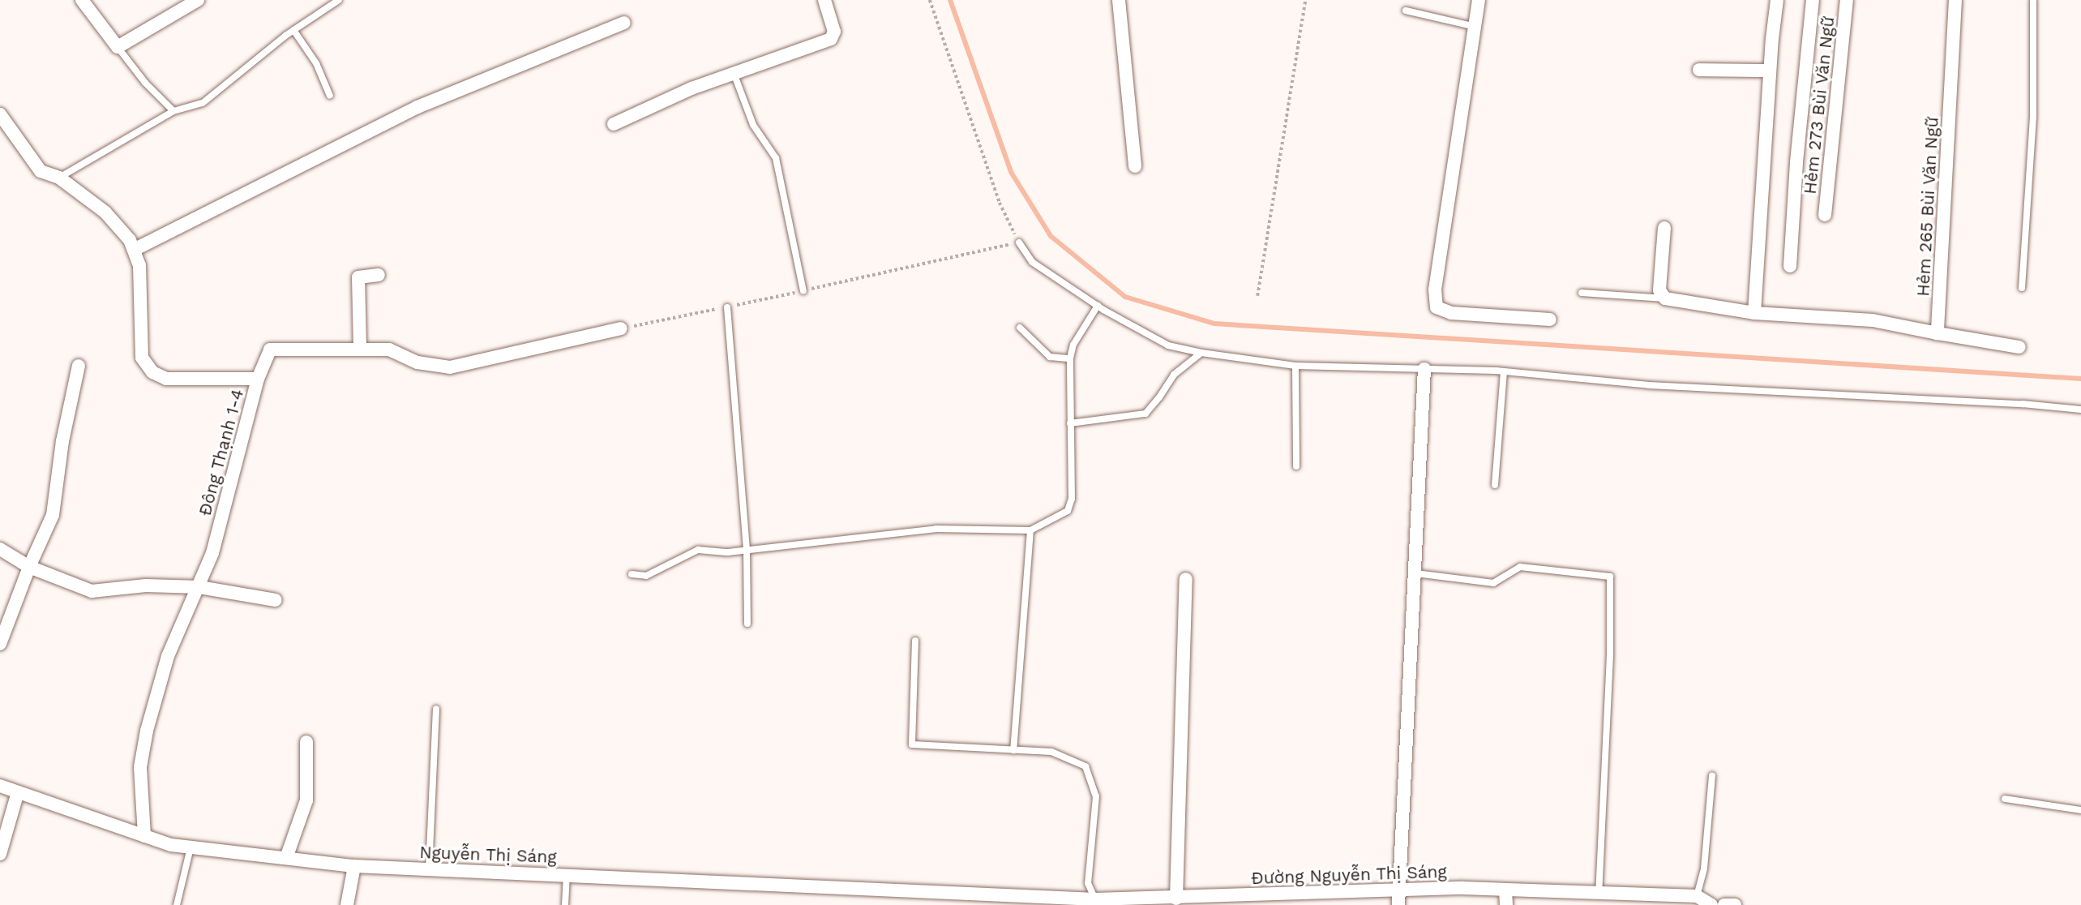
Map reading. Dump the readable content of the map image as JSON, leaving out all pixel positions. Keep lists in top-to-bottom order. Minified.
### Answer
{"streets":{"street":["Hẻm 273 Bùi Văn Ngữ","Hẻm 265 Bùi Văn Ngữ","Đông Thạnh 1-4","Nguyễn Thị Sáng","Đường Nguyễn Thị Sáng"]},"crossings":[["Đông Thạnh 1-4","Nguyễn Thị Sáng"],["Nguyễn Thị Sáng","Đường Nguyễn Thị Sáng"]]}
